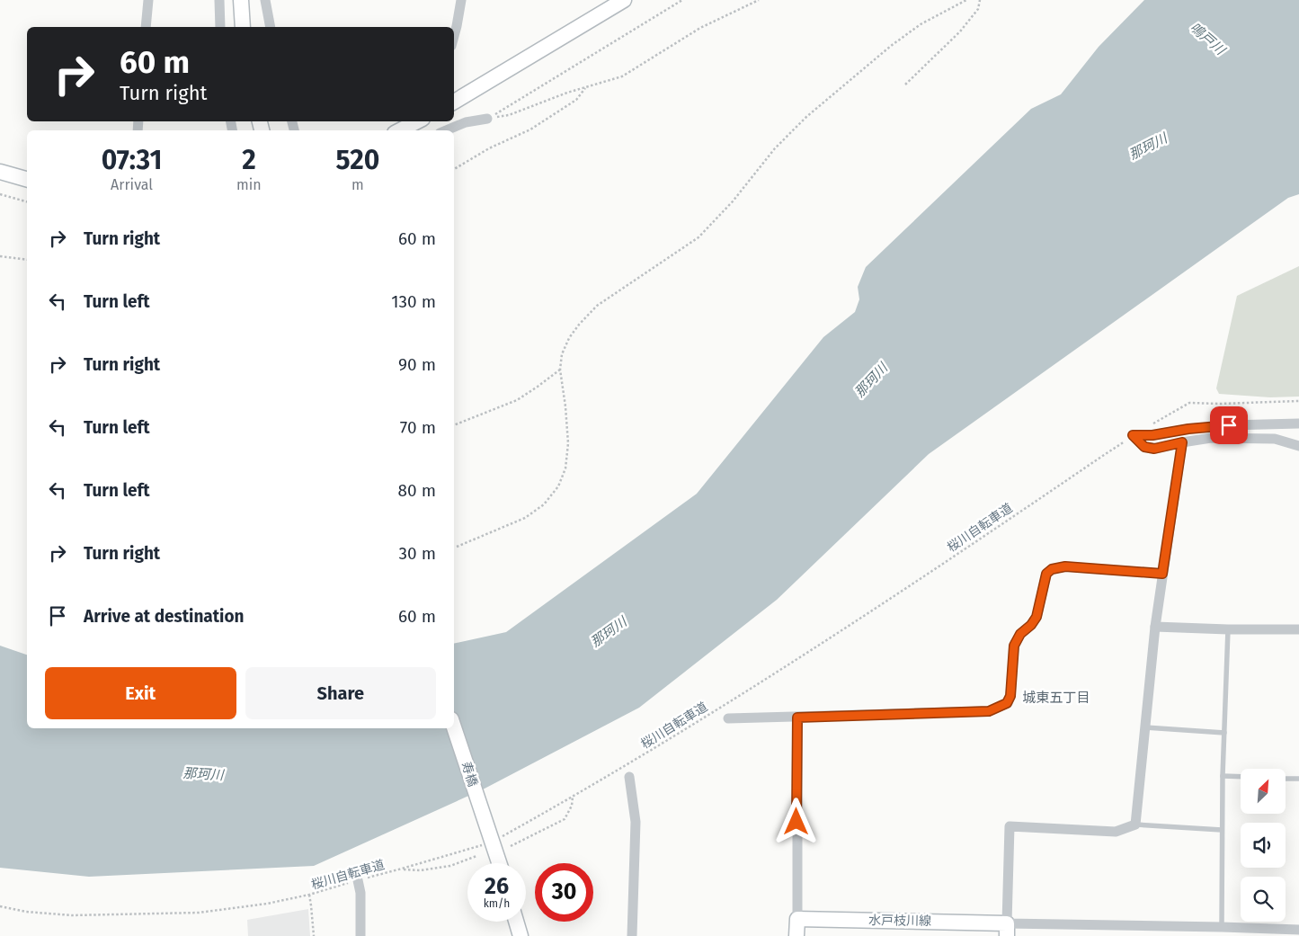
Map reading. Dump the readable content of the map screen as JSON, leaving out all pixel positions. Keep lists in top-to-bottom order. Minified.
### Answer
{"streets":{"main road":["寿橋","水戸枝川線"],"path":["桜川自転車道"]},"crossings":[["桜川自転車道","寿橋"]],"districts":["城東五丁目"],"water":["鳴戸川","那珂川"],"north":"top right","page":{"turn":["60 m","Turn right"],"eta":["07:31","Arrival","2","min","520","m"],"list":[{"name":"Turn right","value":"60 m"},{"name":"Turn left","value":"130 m"},{"name":"Turn right","value":"90 m"},{"name":"Turn left","value":"70 m"},{"name":"Turn left","value":"80 m"},{"name":"Turn right","value":"30 m"},{"name":"Arrive at destination","value":"60 m"}],"buttons":["Exit","Share"],"speed":"26 km/h","limit":"30"}}
